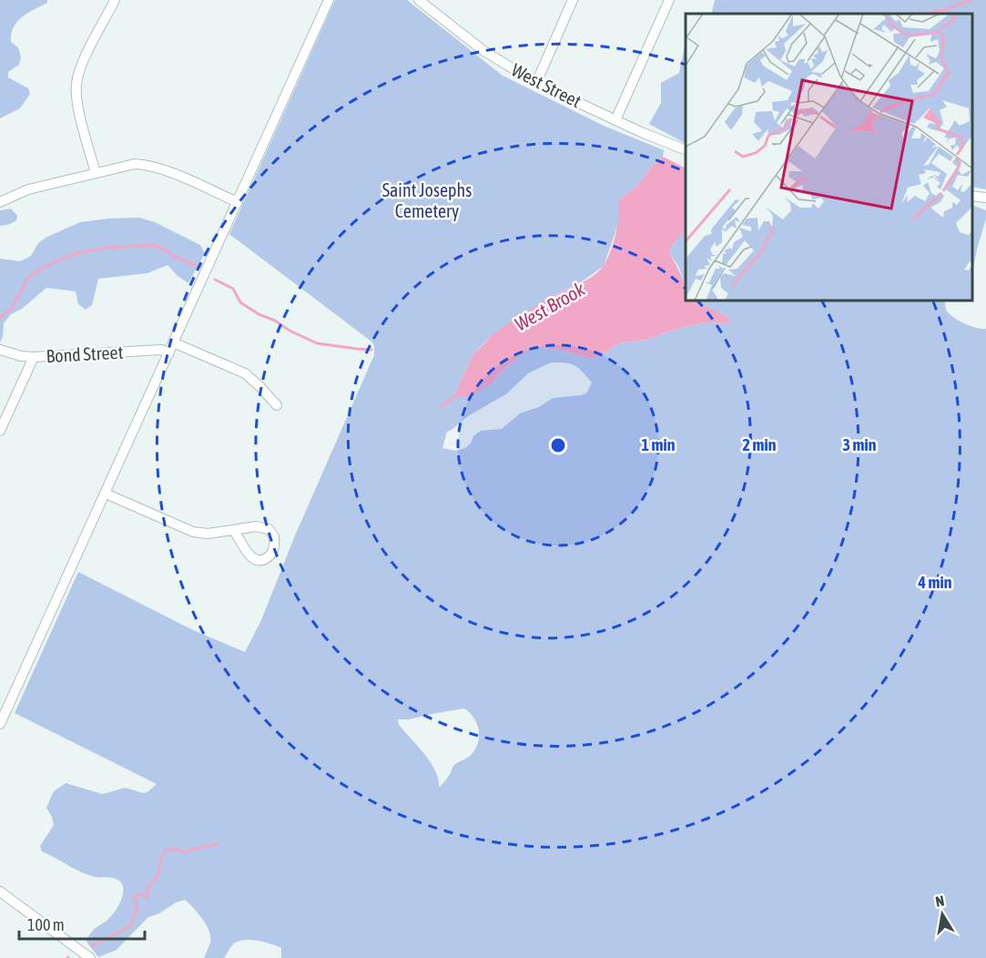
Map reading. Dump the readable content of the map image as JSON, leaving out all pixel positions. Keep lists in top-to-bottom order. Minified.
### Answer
{"streets":{"street":["West Street","Bond Street"]},"water":["West Brook"],"parks":["Saint Josephs Cemetery"],"scale_bar":"100 m","north":"top","rings":["1 min","2 min","3 min","4 min"]}
